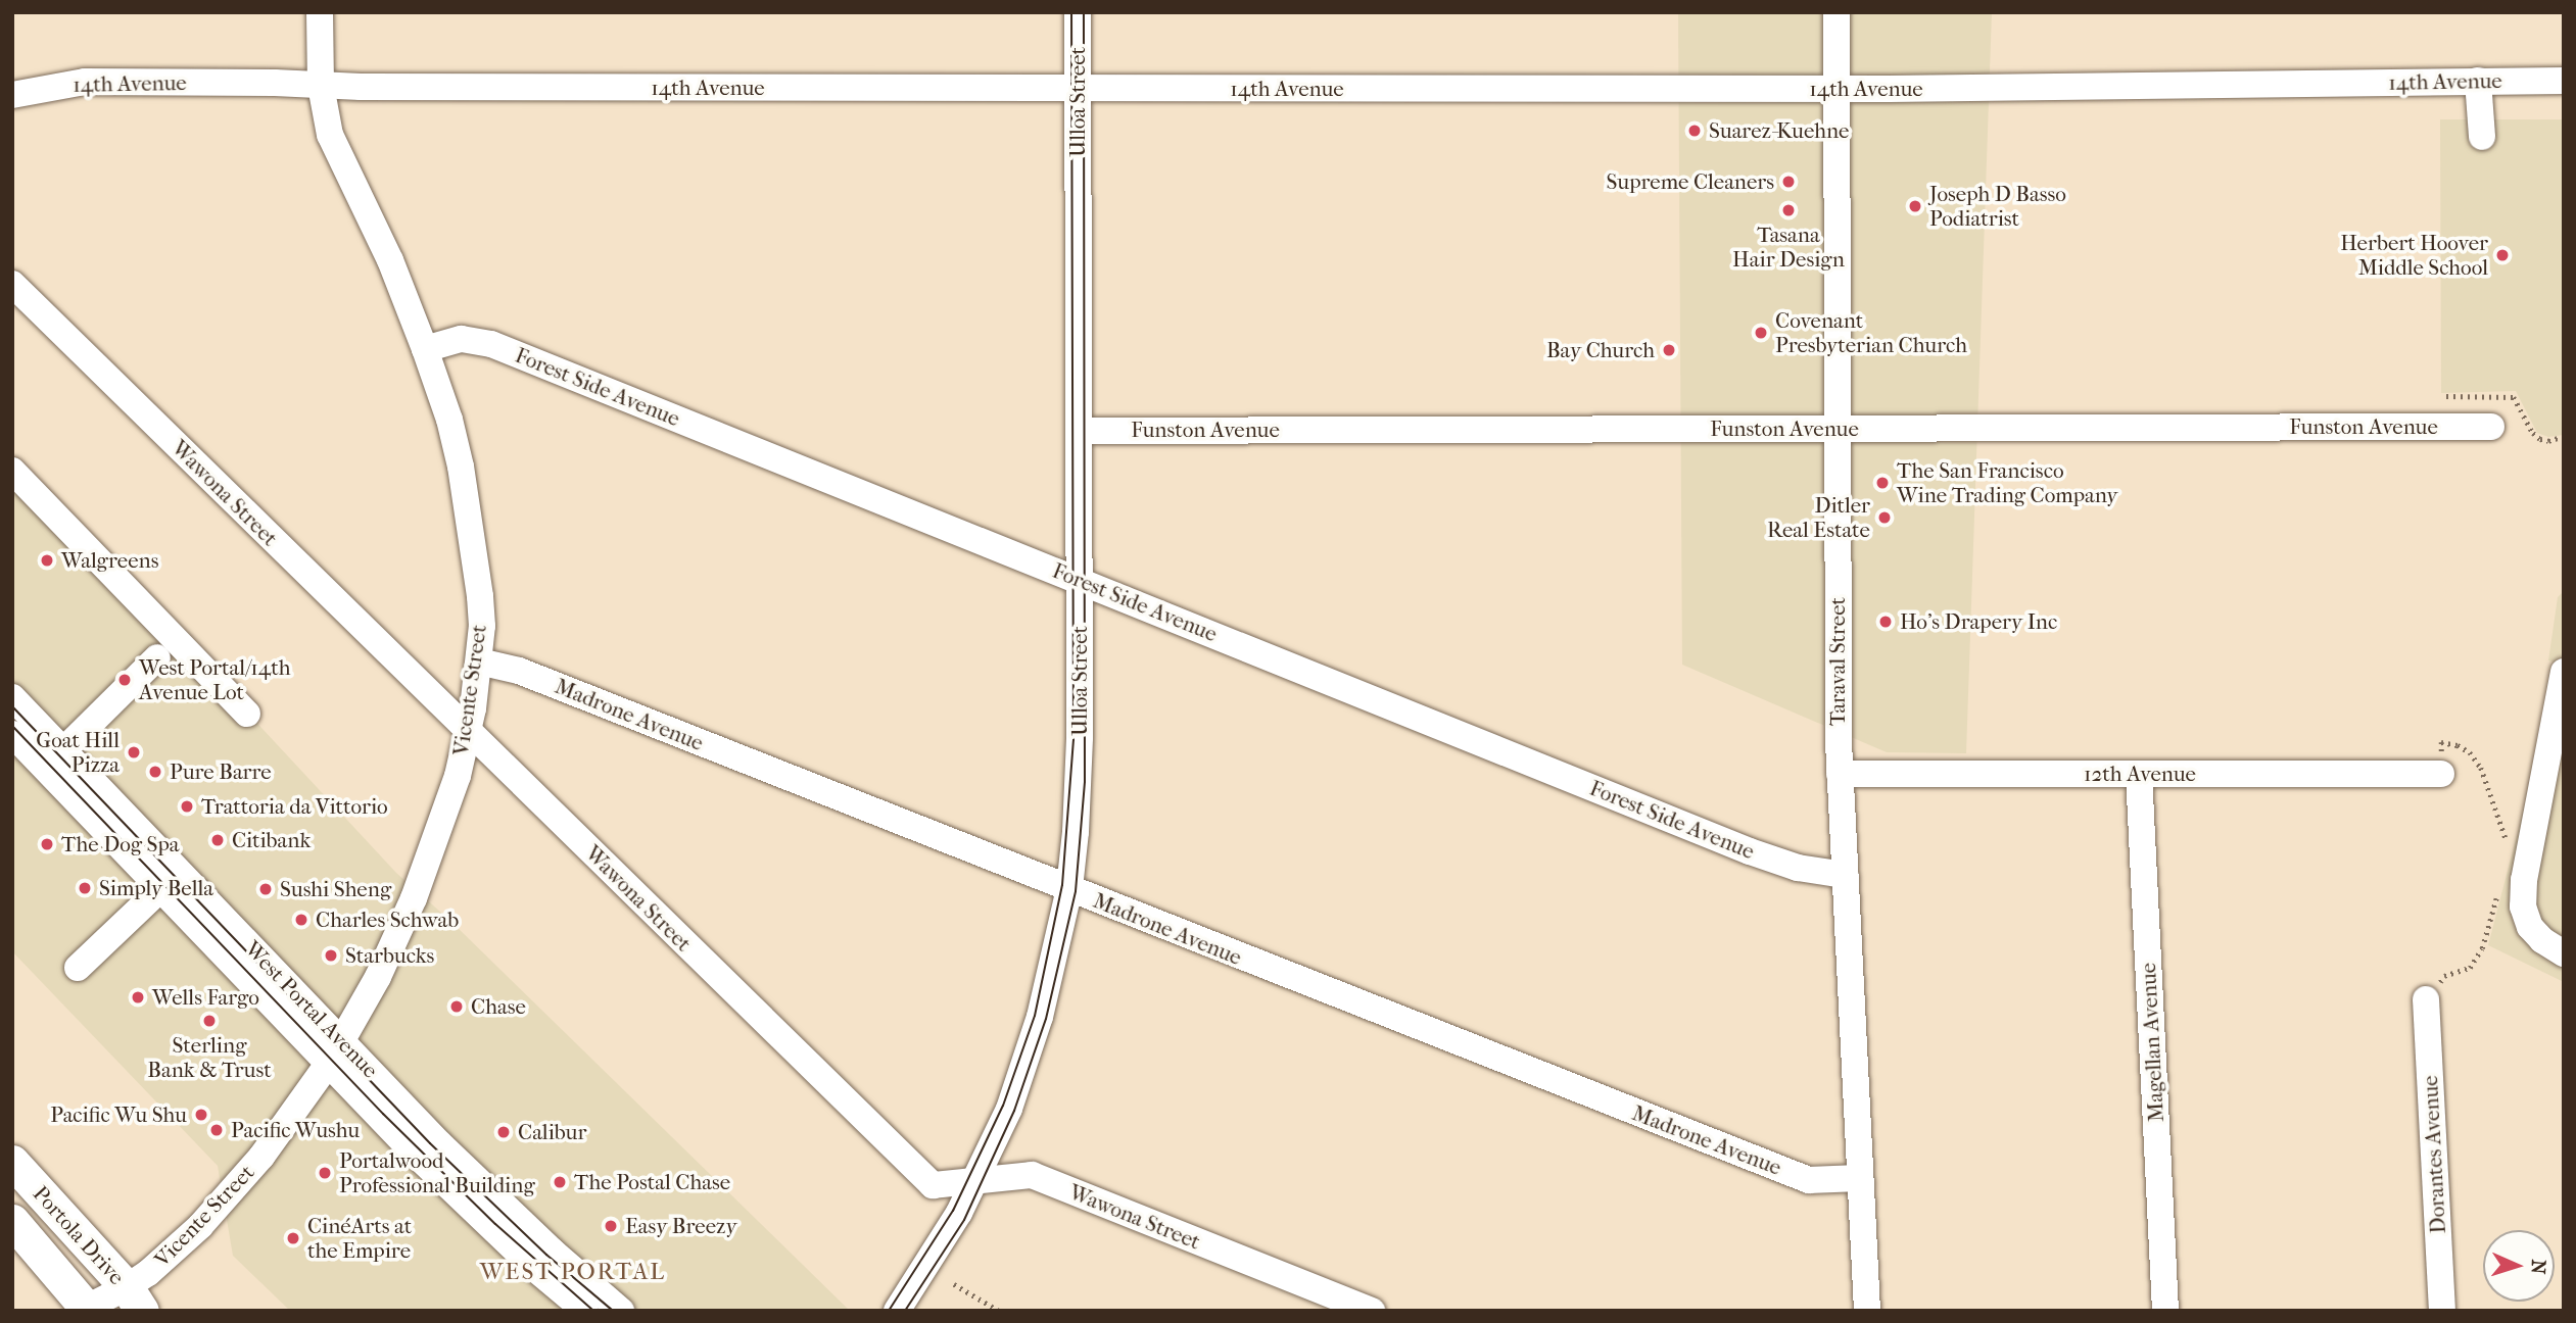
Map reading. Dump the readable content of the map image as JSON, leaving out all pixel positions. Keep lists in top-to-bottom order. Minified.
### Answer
{"streets":{"main road":["Portola Drive"],"street":["14th Avenue","Ulloa Street","Forest Side Avenue","Funston Avenue","Wawona Street","Taraval Street","Vicente Street","Madrone Avenue","12th Avenue","West Portal Avenue","Magellan Avenue","Dorantes Avenue"]},"crossings":[["14th Avenue","Ulloa Street"],["14th Avenue","Taraval Street"],["14th Avenue","Vicente Street"],["Ulloa Street","Forest Side Avenue"],["Ulloa Street","Funston Avenue"],["Ulloa Street","Wawona Street"],["Ulloa Street","Madrone Avenue"],["Forest Side Avenue","Taraval Street"],["Forest Side Avenue","Vicente Street"],["Funston Avenue","Taraval Street"],["Wawona Street","Vicente Street"],["Taraval Street","Madrone Avenue"],["Taraval Street","12th Avenue"],["Vicente Street","Madrone Avenue"],["Vicente Street","West Portal Avenue"],["Vicente Street","Portola Drive"],["12th Avenue","Magellan Avenue"]],"districts":["WEST PORTAL"],"places":["Suarez-Kuehne","Supreme Cleaners","Joseph D Basso Podiatrist","Tasana Hair Design","Herbert Hoover Middle School","Covenant Presbyterian Church","Bay Church","The San Francisco Wine Trading Company","Ditler Real Estate","Walgreens","Ho's Drapery Inc","West Portal/14th Avenue Lot","Goat Hill Pizza","Pure Barre","Trattoria da Vittorio","Citibank","The Dog Spa","Simply Bella","Sushi Sheng","Charles Schwab","Starbucks","Wells Fargo","Chase","Sterling Bank & Trust","Pacific Wu Shu","Pacific Wushu","Calibur","Portalwood Professional Building","The Postal Chase","Easy Breezy","CinéArts at the Empire"],"north":"right"}
